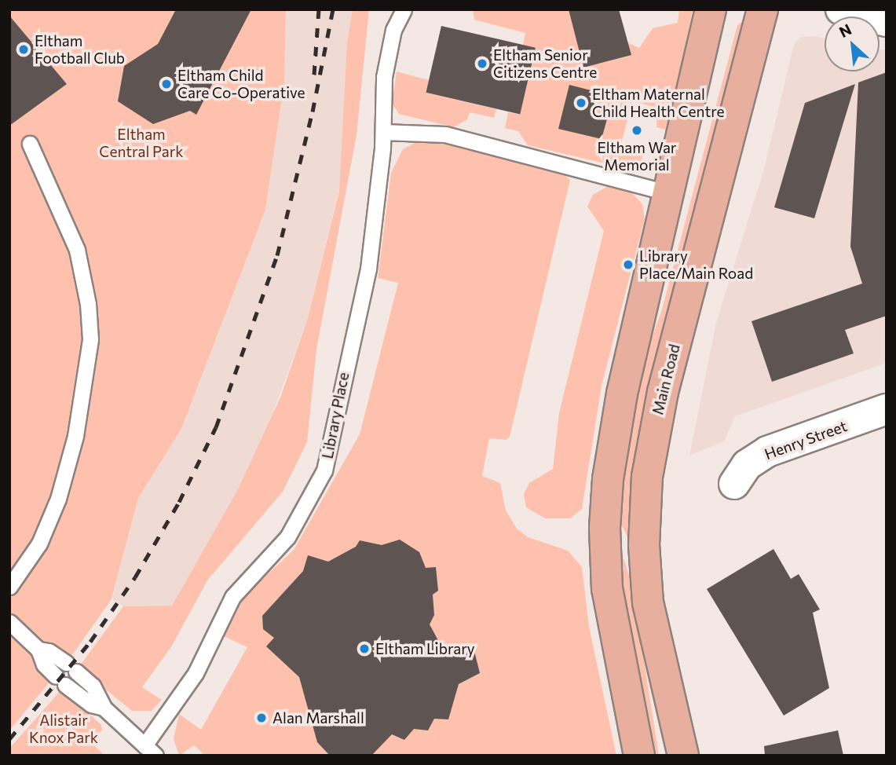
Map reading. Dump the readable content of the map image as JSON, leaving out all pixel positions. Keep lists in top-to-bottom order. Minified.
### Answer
{"streets":{"main road":["Main Road"],"street":["Henry Street"],"lane":["Library Place"]},"parks":["Eltham Central Park","Alistair Knox Park"],"places":["Eltham Football Club","Eltham Senior Citizens Centre","Eltham Child Care Co-Operative","Eltham Maternal Child Health Centre","Eltham War Memorial","Library Place/Main Road","Eltham Library","Alan Marshall"],"north":"top left"}
